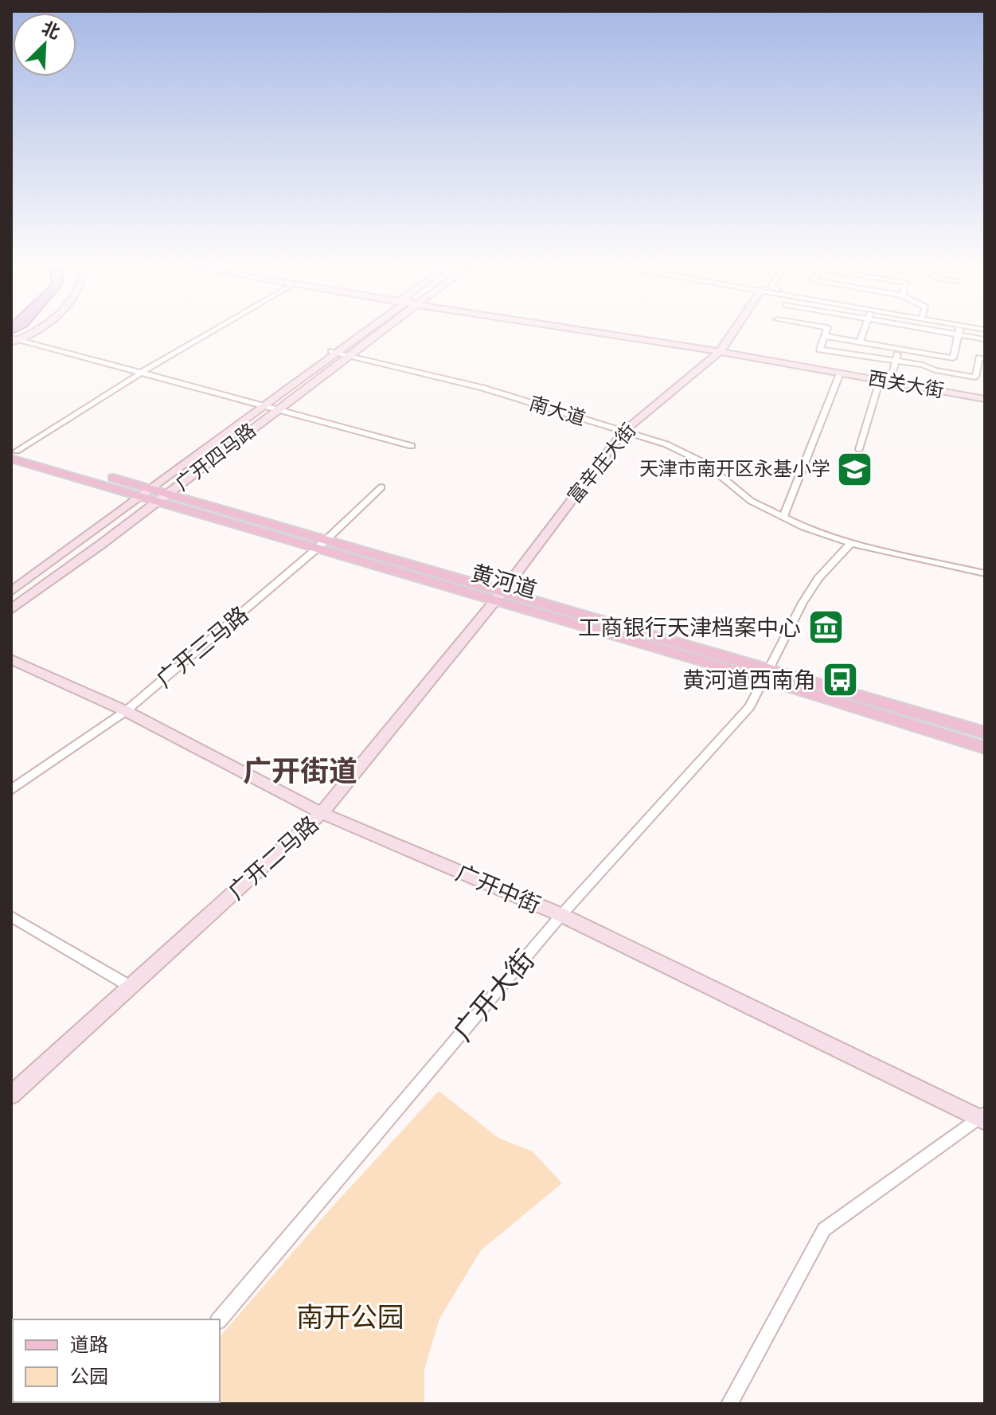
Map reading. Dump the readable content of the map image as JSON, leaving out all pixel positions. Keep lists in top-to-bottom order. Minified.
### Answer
{"streets":{"main road":["黄河道"],"street":["西关大街","南大道","广开四马路","富辛庄大街","广开三马路","广开二马路","广开中街","广开大街"]},"crossings":[["西关大街","富辛庄大街"],["南大道","广开四马路"],["南大道","富辛庄大街"],["南大道","广开大街"],["广开四马路","黄河道"],["富辛庄大街","黄河道"],["富辛庄大街","广开二马路"],["黄河道","广开三马路"],["黄河道","广开二马路"],["黄河道","广开大街"],["广开三马路","广开中街"],["广开二马路","广开中街"],["广开中街","广开大街"]],"districts":["广开街道"],"parks":["南开公园"],"places":{"school or university":["天津市南开区永基小学"],"museum":["工商银行天津档案中心"],"bus stop":["黄河道西南角"]},"legend":["道路","公园"],"north":"top right"}
